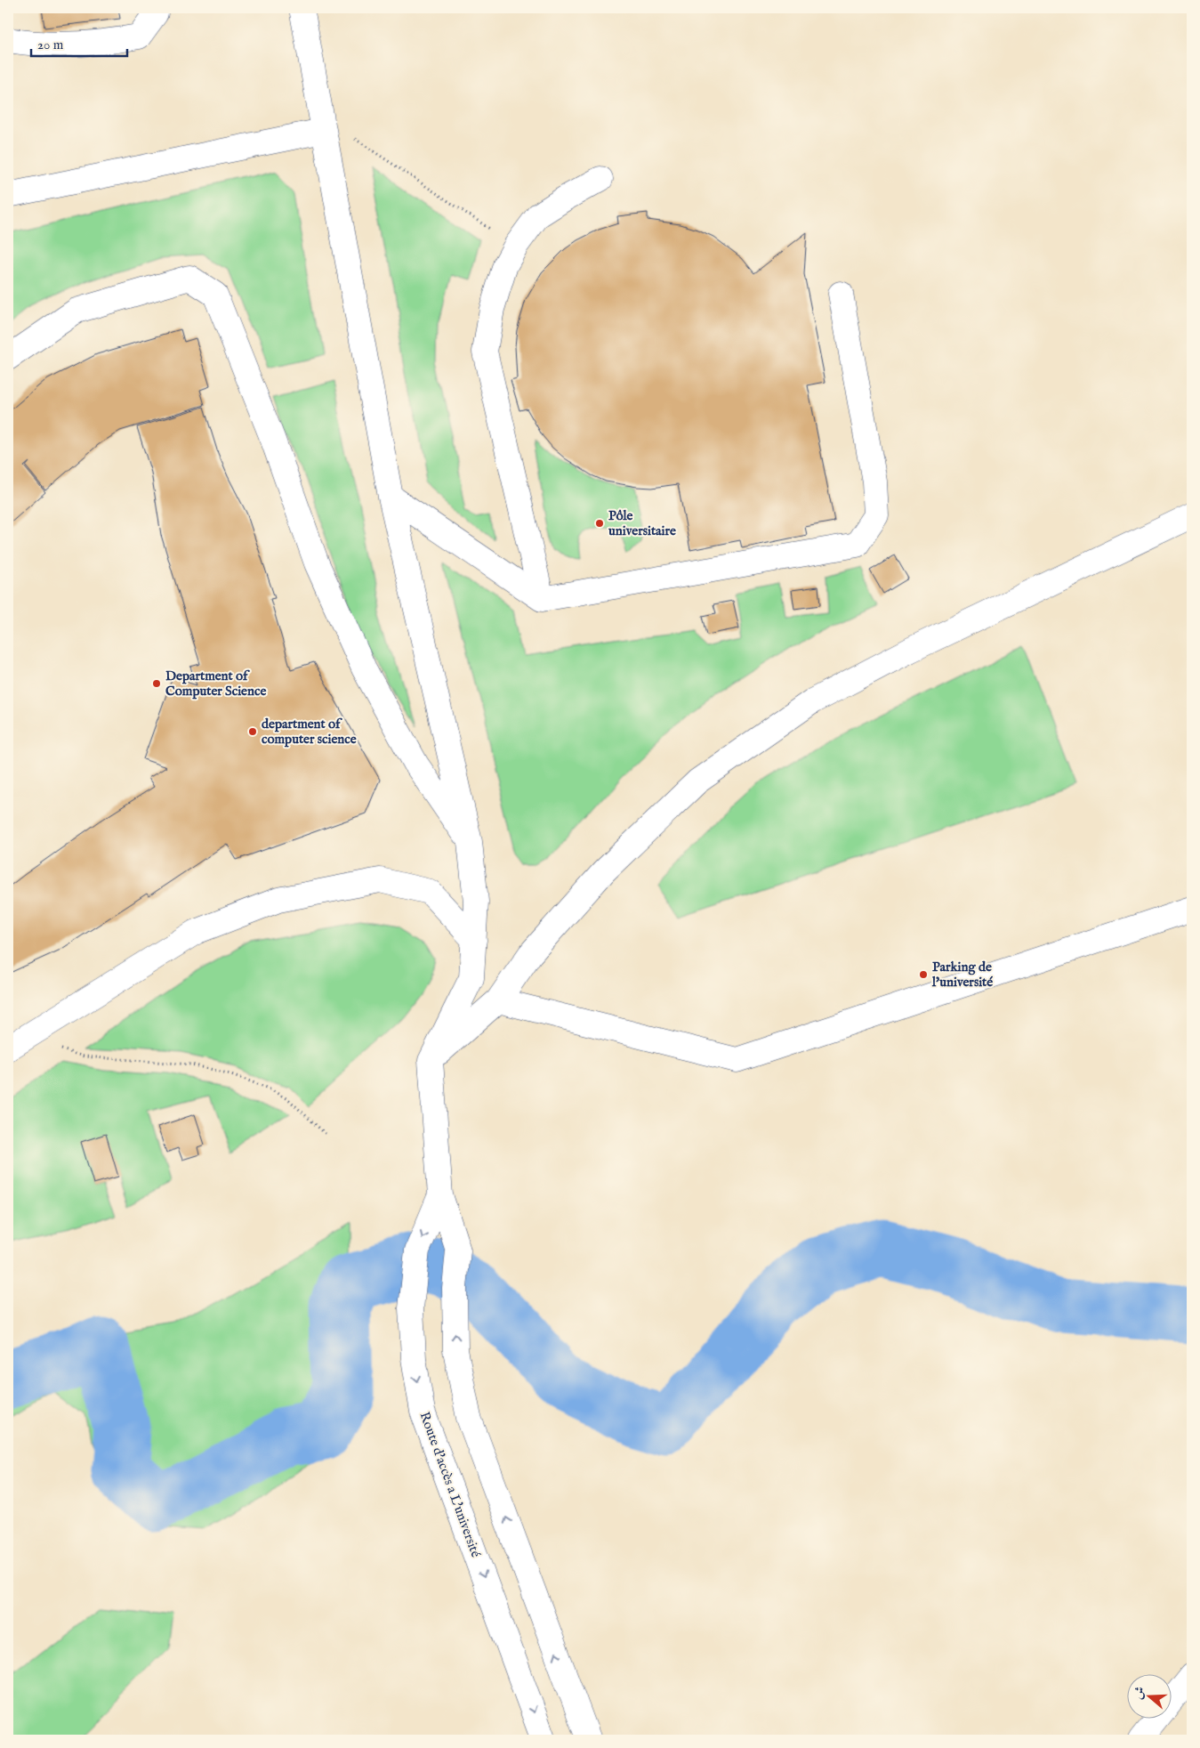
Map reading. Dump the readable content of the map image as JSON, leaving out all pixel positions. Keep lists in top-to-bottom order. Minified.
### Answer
{"streets":{"main road":["Route d'accès a L'université"]},"places":["Pôle universitaire","Department of Computer Science","department of computer science","Parking de l'université"],"scale_bar":"20 m","north":"left"}
